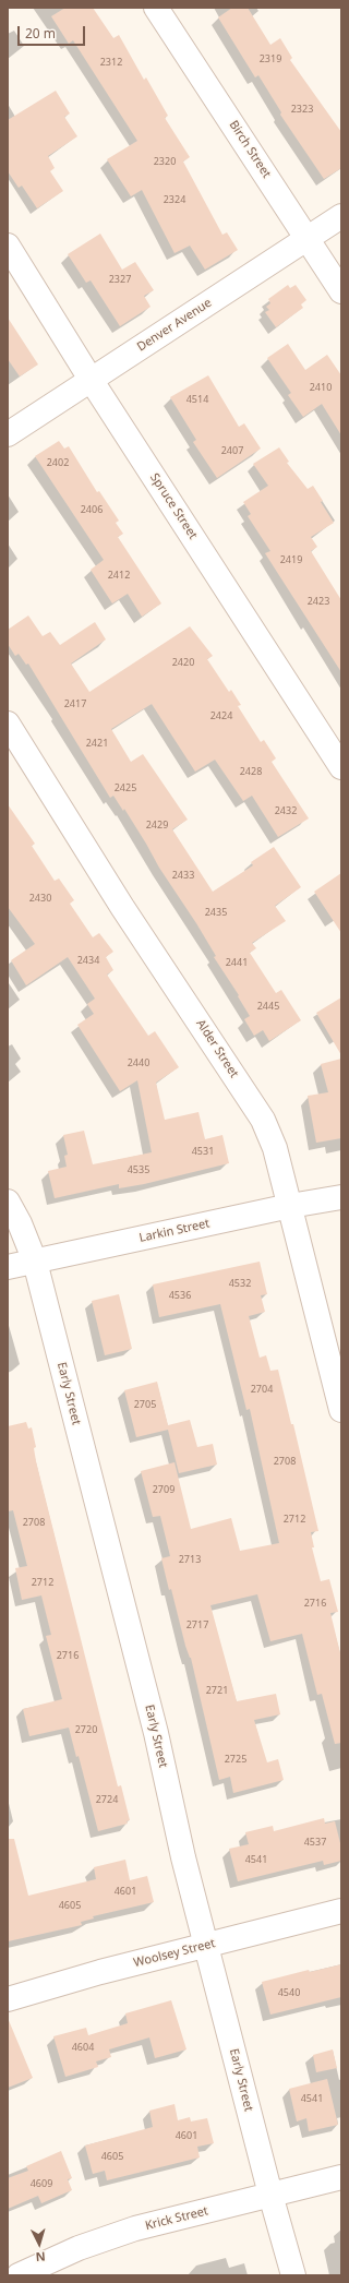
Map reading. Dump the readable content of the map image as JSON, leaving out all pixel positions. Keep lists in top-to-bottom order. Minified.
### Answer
{"streets":{"street":["Birch Street","Denver Avenue","Spruce Street","Alder Street","Larkin Street","Early Street","Woolsey Street","Krick Street"]},"crossings":[["Birch Street","Denver Avenue"],["Denver Avenue","Spruce Street"],["Alder Street","Larkin Street"],["Larkin Street","Early Street"],["Early Street","Woolsey Street"],["Early Street","Krick Street"]],"house_numbers":["2319","2312","2323","2320","2324","2327","2410","4514","2407","2402","2406","2419","2412","2423","2420","2417","2424","2421","2428","2425","2432","2429","2433","2430","2435","2434","2441","2445","2440","4531","4535","4532","4536","2704","2705","2708","2709","2712","2708","2713","2712","2716","2717","2716","2721","2720","2725","2724","4537","4541","4601","4605","4540","4604","4541","4601","4605","4609"],"scale_bar":"20 m","north":"bottom"}
